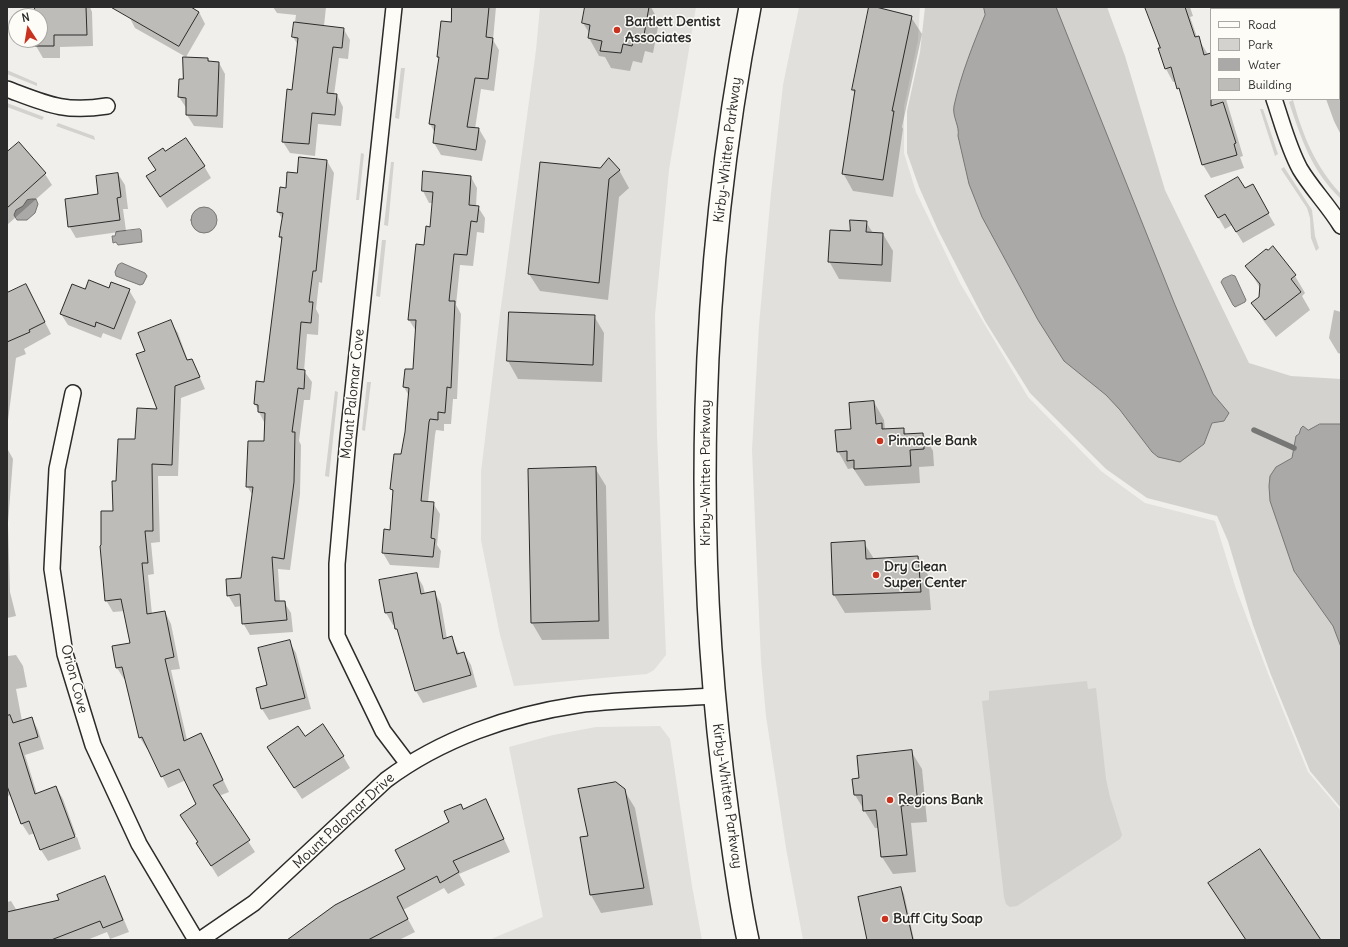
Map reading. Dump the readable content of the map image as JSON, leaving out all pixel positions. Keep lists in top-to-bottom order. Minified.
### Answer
{"streets":{"main road":["Kirby-Whitten Parkway"],"street":["Mount Palomar Cove","Orion Cove","Mount Palomar Drive"]},"crossings":[["Kirby-Whitten Parkway","Mount Palomar Drive"],["Mount Palomar Cove","Mount Palomar Drive"]],"places":["Bartlett Dentist Associates","Pinnacle Bank","Dry Clean Super Center","Regions Bank","Buff City Soap"],"legend":["Road","Park","Water","Building"],"north":"top"}
